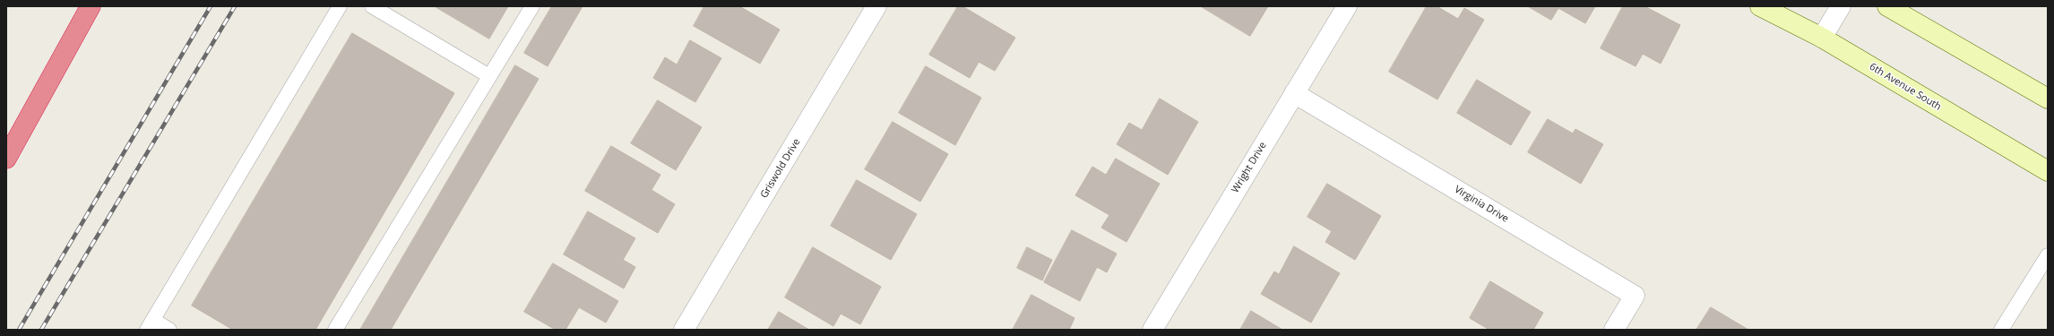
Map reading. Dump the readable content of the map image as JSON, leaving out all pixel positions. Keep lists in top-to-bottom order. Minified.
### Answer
{"streets":{"street":["6th Avenue South","Wright Drive","Griswold Drive","Virginia Drive"]},"crossings":[["Wright Drive","Virginia Drive"]]}
